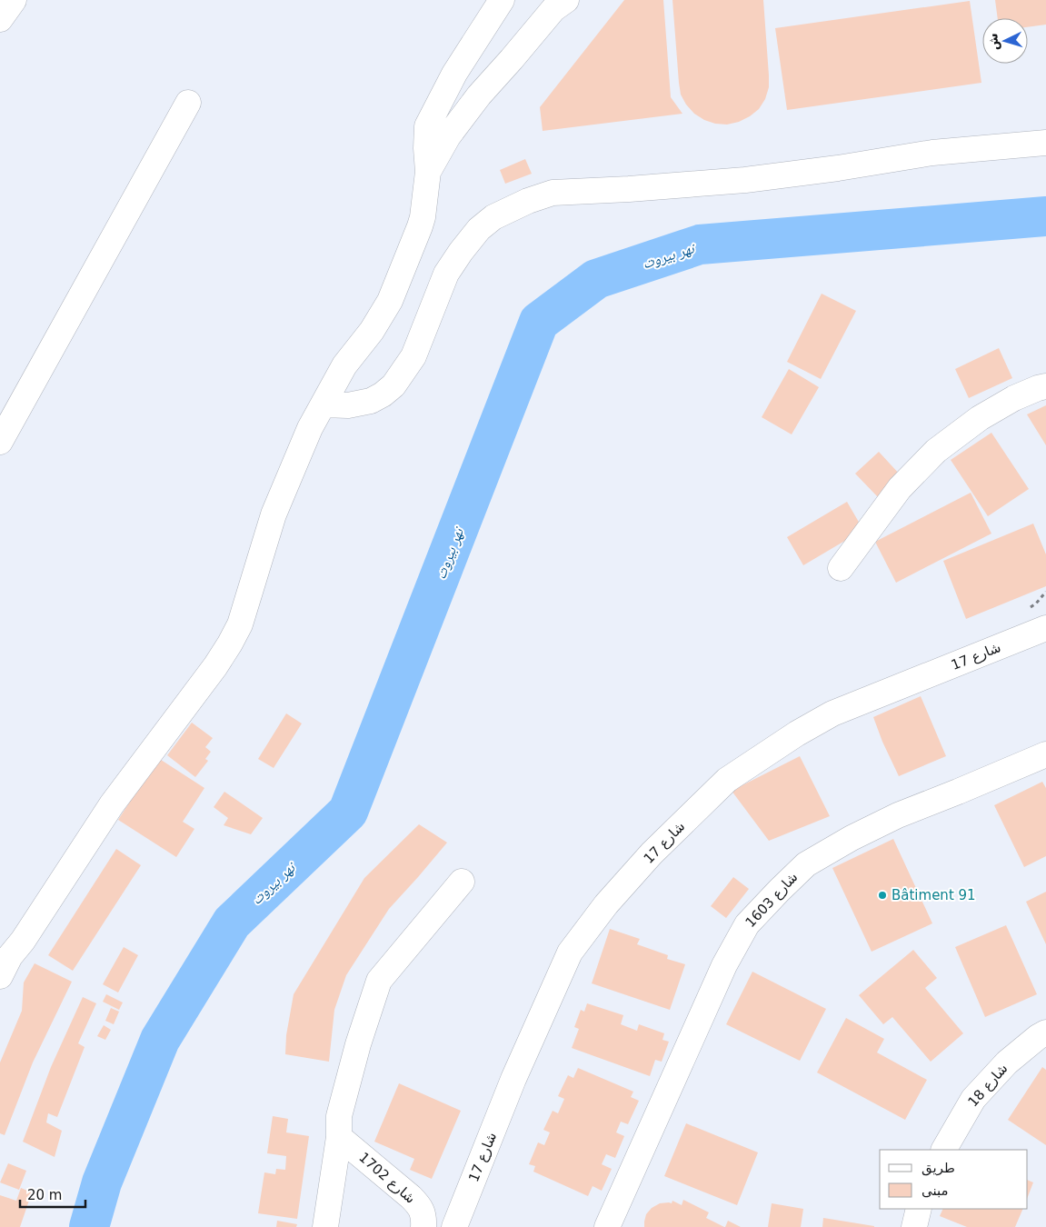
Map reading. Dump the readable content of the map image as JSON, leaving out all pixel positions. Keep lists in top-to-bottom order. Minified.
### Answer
{"streets":{"street":["شارع 17","شارع 1603","شارع 18","شارع 1702"]},"water":["نهر بيروت"],"places":["Bâtiment 91"],"legend":["طريق","مبنى"],"scale_bar":"20 m","north":"left"}
